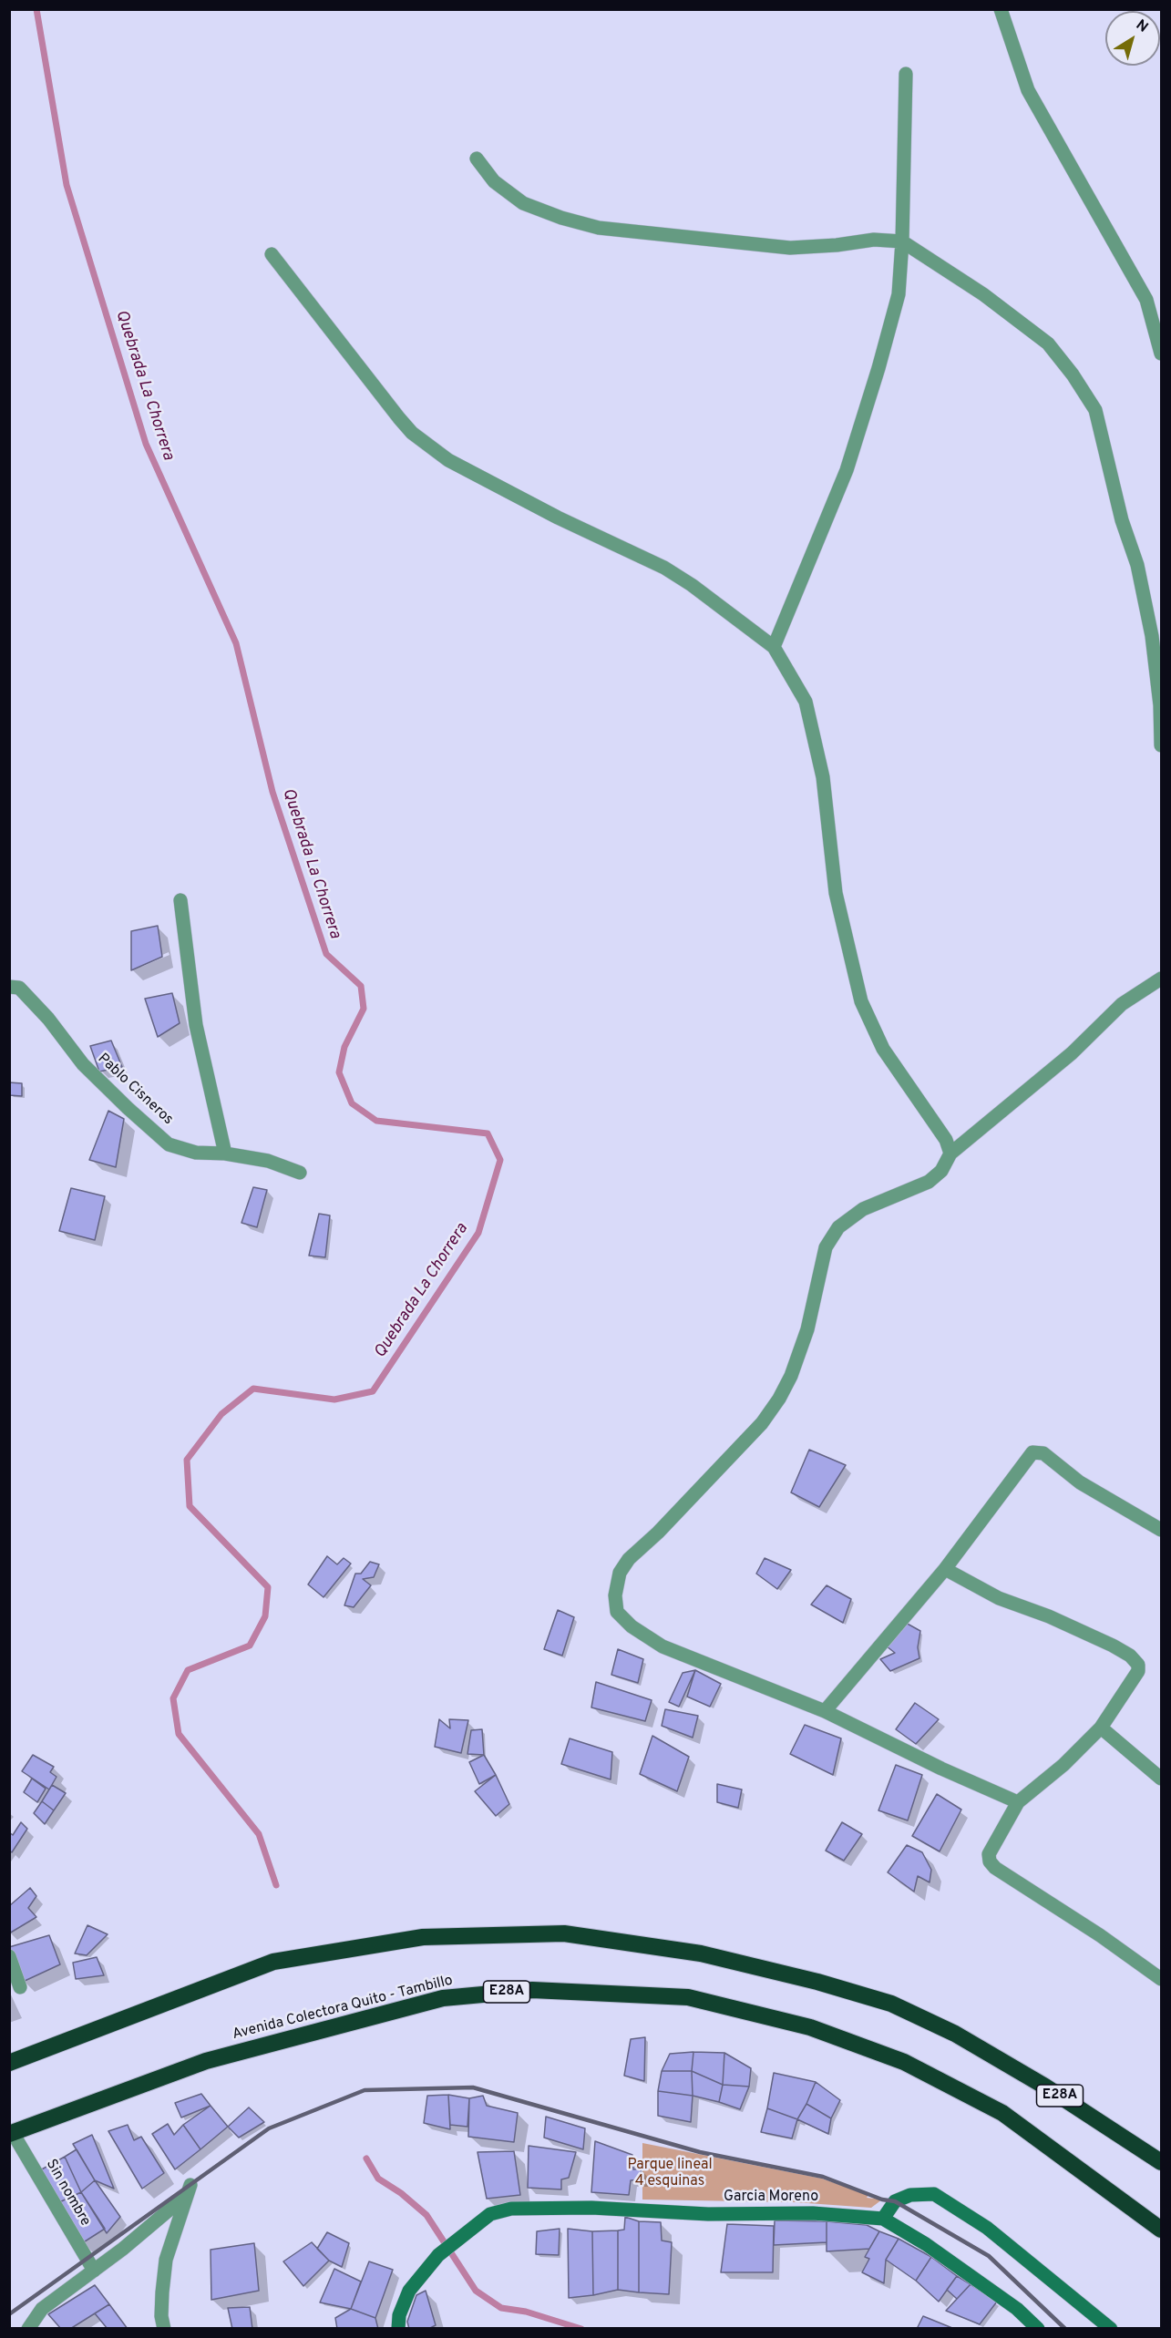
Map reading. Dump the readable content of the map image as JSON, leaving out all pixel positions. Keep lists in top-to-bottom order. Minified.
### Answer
{"streets":{"highway":["E28A","Avenida Colectora Quito - Tambillo"],"street":["Pablo Cisneros","Sin nombre","Garcia Moreno"]},"crossings":[["Avenida Colectora Quito - Tambillo","Sin nombre"]],"water":["Quebrada La Chorrera"],"parks":["Parque lineal 4 esquinas"],"north":"top right"}
